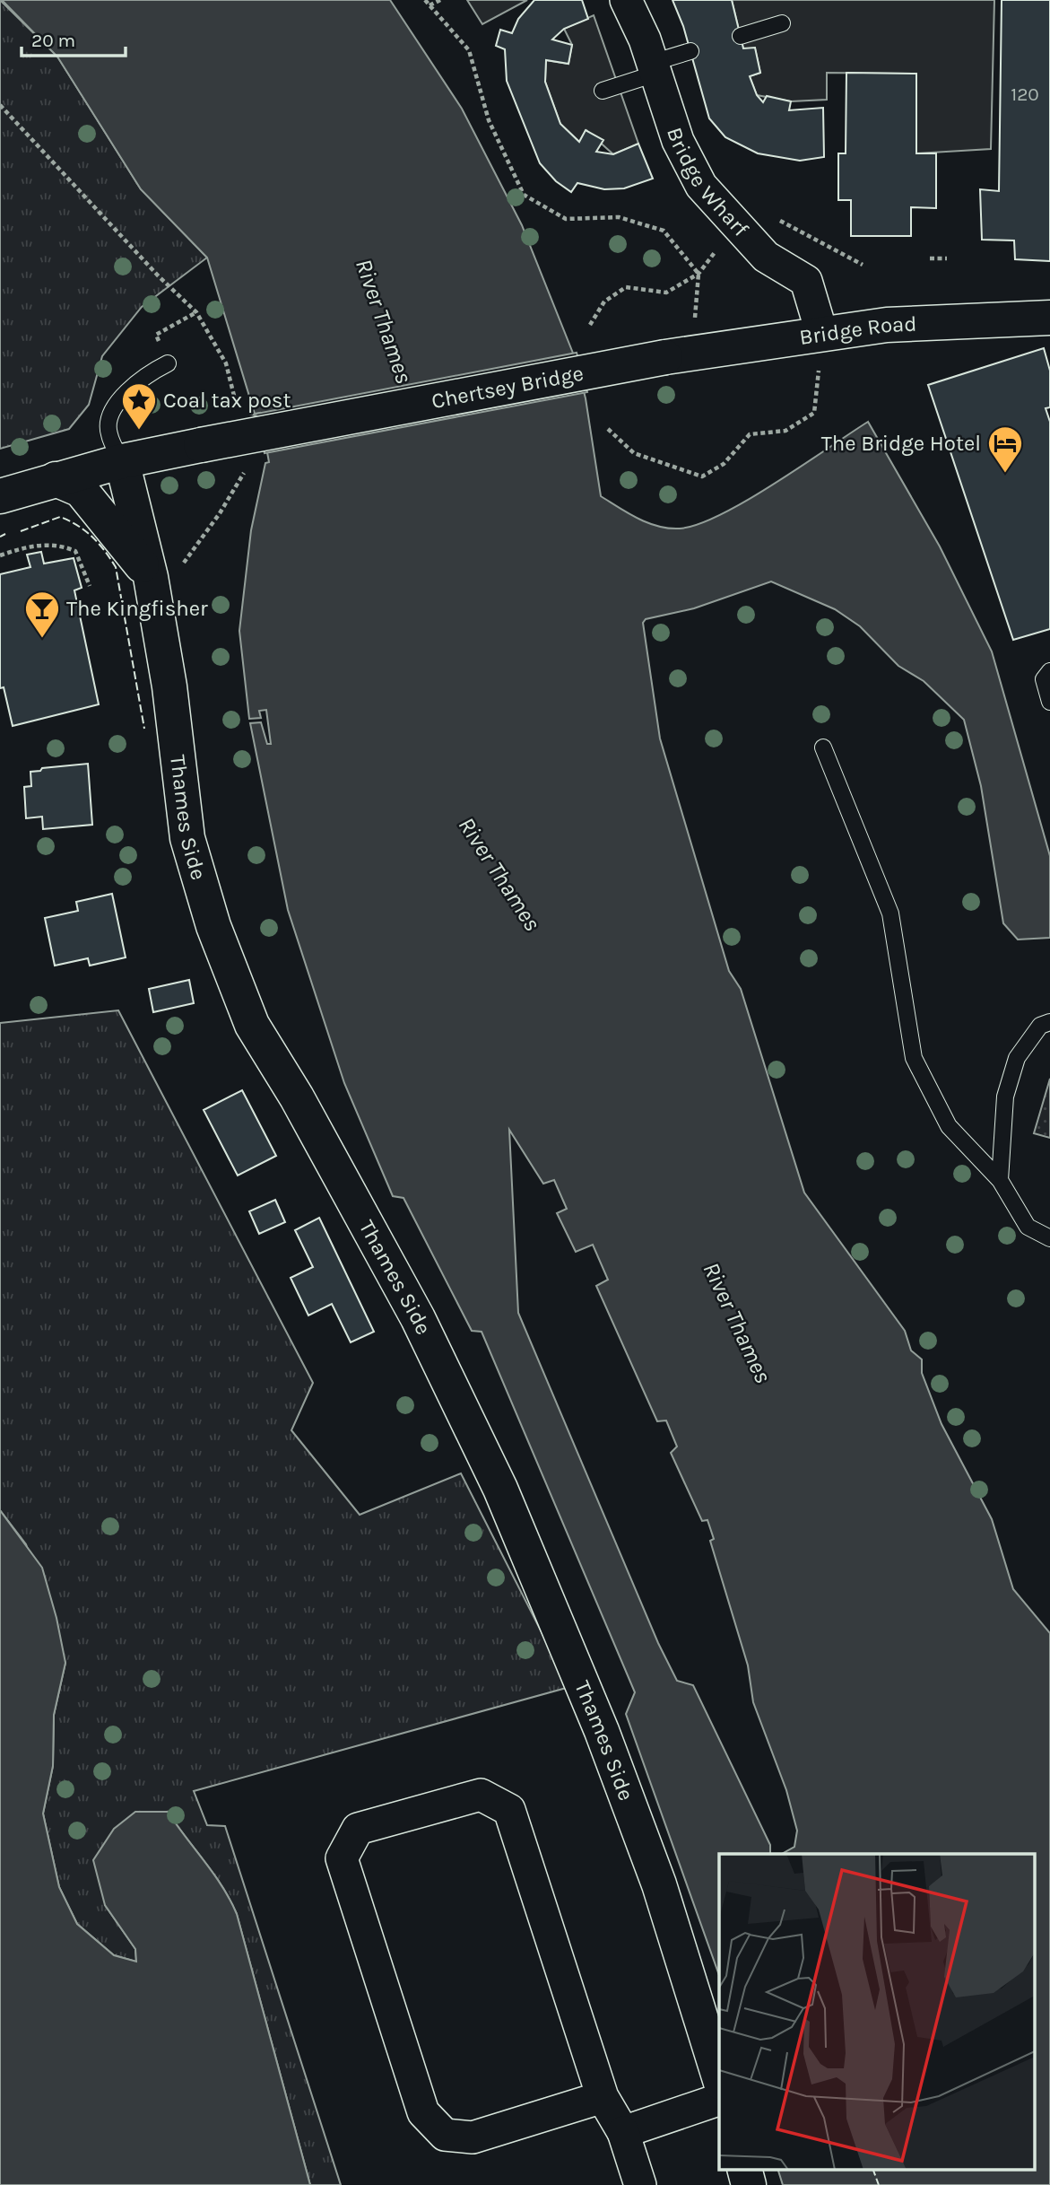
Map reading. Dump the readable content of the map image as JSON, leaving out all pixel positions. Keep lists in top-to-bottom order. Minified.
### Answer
{"streets":{"street":["Bridge Wharf","Bridge Road","Chertsey Bridge","Thames Side"]},"crossings":[["Bridge Wharf","Bridge Road"],["Bridge Road","Chertsey Bridge"],["Chertsey Bridge","Thames Side"]],"water":["River Thames"],"places":{"place":["Coal tax post"],"hotel":["The Bridge Hotel"],"bar":["The Kingfisher"]},"house_numbers":["120"],"scale_bar":"20 m"}
